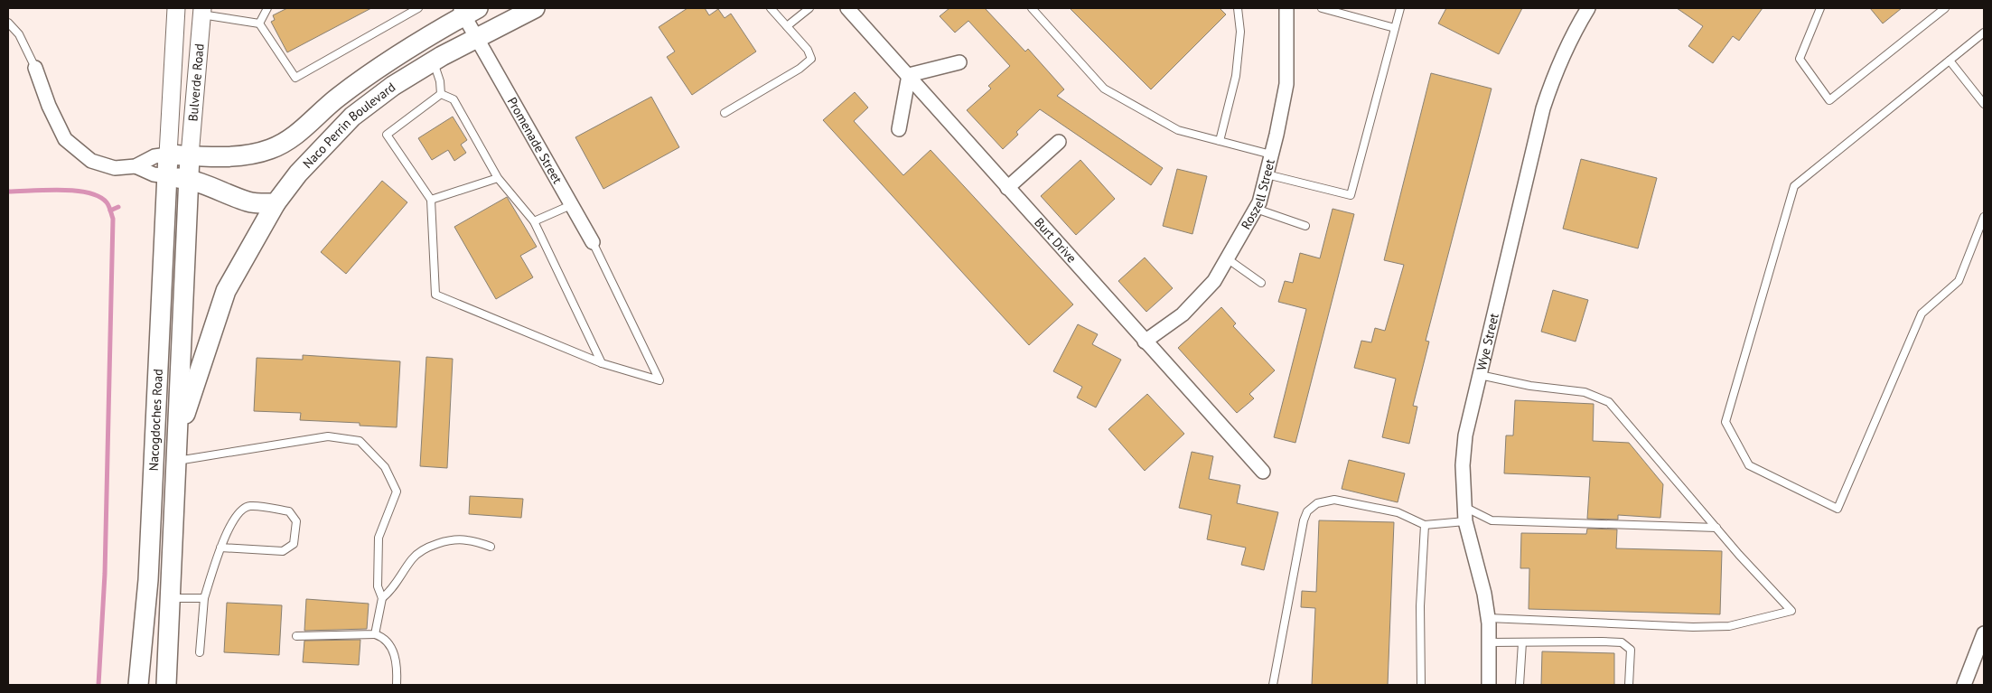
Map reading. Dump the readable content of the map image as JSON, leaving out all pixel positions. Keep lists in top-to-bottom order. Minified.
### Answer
{"streets":{"main road":["Naco Perrin Boulevard","Nacogdoches Road"],"street":["Bulverde Road","Promenade Street","Roszell Street","Burt Drive","Wye Street"]},"crossings":[["Bulverde Road","Naco Perrin Boulevard"],["Bulverde Road","Nacogdoches Road"],["Naco Perrin Boulevard","Promenade Street"],["Naco Perrin Boulevard","Nacogdoches Road"],["Roszell Street","Burt Drive"]]}
